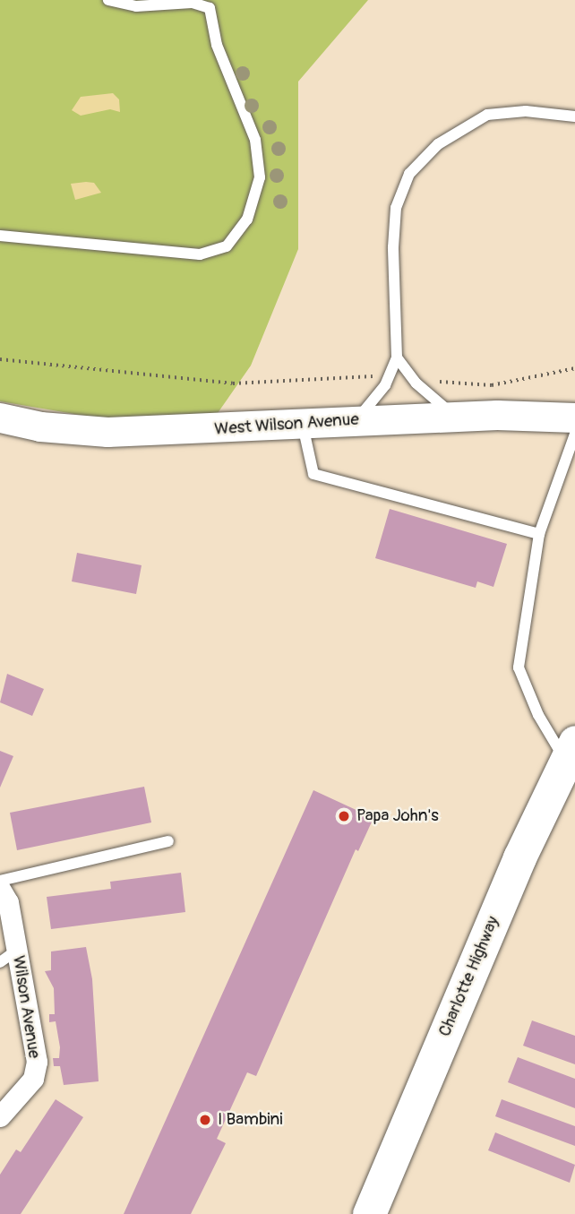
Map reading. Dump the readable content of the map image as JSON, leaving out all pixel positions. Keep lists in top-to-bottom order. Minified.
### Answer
{"streets":{"main road":["Charlotte Highway"],"street":["West Wilson Avenue","Wilson Avenue"]},"places":["Papa John's","I Bambini"]}
